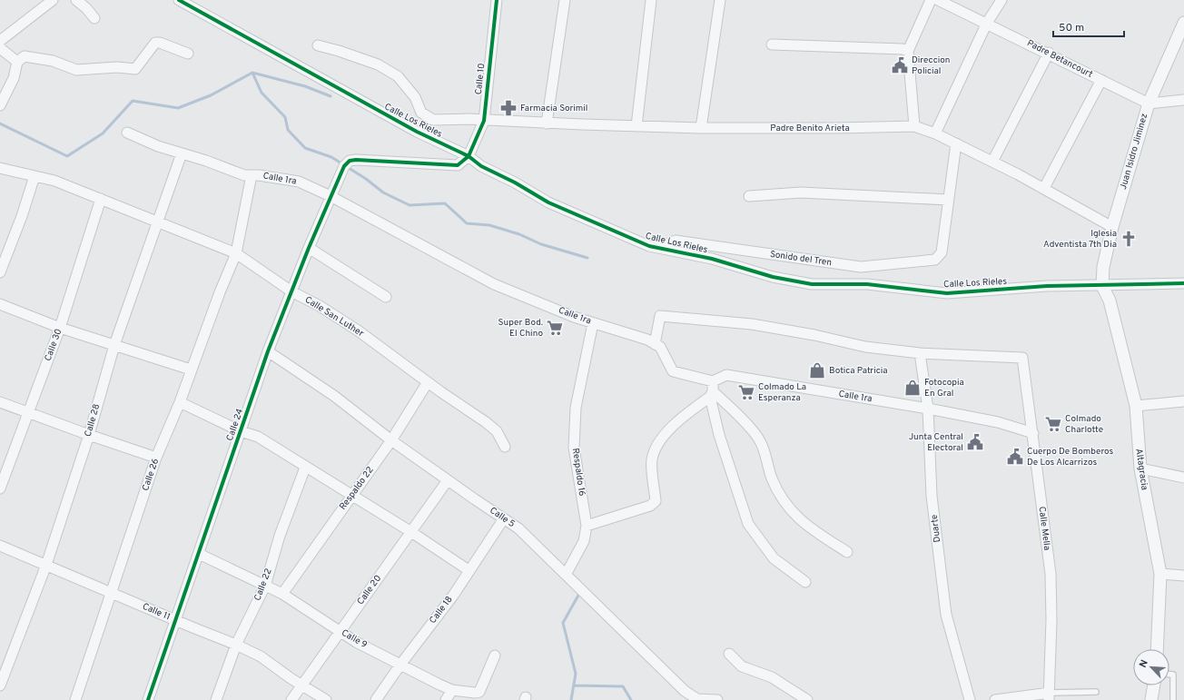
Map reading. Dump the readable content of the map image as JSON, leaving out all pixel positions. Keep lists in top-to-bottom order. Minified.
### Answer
{"streets":{"street":["Padre Betancourt","Calle 10","Calle Los Rieles","Padre Benito Arieta","Juan Isidro Jiminez","Calle 1ra","Sonido del Tren","Calle San Luther","Calle 30","Calle 28","Calle 24","Altagracia","Respaldo 16","Calle 26","Respaldo 22","Calle 5","Duarte","Calle Mella","Calle 22","Calle 20","Calle 18","Calle 11","Calle 9"]},"crossings":[["Padre Betancourt","Juan Isidro Jiminez"],["Calle 10","Calle Los Rieles"],["Calle 10","Padre Benito Arieta"],["Calle 10","Calle 24"],["Calle Los Rieles","Juan Isidro Jiminez"],["Calle Los Rieles","Sonido del Tren"],["Calle Los Rieles","Calle 24"],["Calle Los Rieles","Altagracia"],["Padre Benito Arieta","Juan Isidro Jiminez"],["Juan Isidro Jiminez","Altagracia"],["Calle 1ra","Calle 28"],["Calle 1ra","Calle 24"],["Calle 1ra","Respaldo 16"],["Calle 1ra","Calle 26"],["Calle 1ra","Duarte"],["Calle 1ra","Calle Mella"],["Calle San Luther","Calle 30"],["Calle San Luther","Calle 28"],["Calle San Luther","Calle 24"],["Calle San Luther","Calle 26"],["Calle San Luther","Respaldo 22"],["Calle 28","Calle 11"],["Calle 24","Calle 5"],["Calle 24","Calle 11"],["Calle 24","Calle 9"],["Respaldo 16","Calle 5"],["Calle 26","Calle 11"],["Respaldo 22","Calle 5"],["Respaldo 22","Calle 9"],["Calle 5","Calle 20"],["Calle 5","Calle 18"],["Duarte","Calle Mella"],["Calle 22","Calle 11"],["Calle 22","Calle 9"],["Calle 20","Calle 11"],["Calle 20","Calle 9"],["Calle 18","Calle 9"]],"places":{"public building":["Direccion Policial","Junta Central Electoral","Cuerpo De Bomberos De Los Alcarrizos"],"pharmacy":["Farmacia Sorimil"],"church":["Iglesia Adventista 7th Dia"],"supermarket":["Super Bod. El Chino","Colmado La Esperanza","Colmado Charlotte"],"shop":["Botica Patricia","Fotocopia En Gral"]},"scale_bar":"50 m","north":"top left"}
